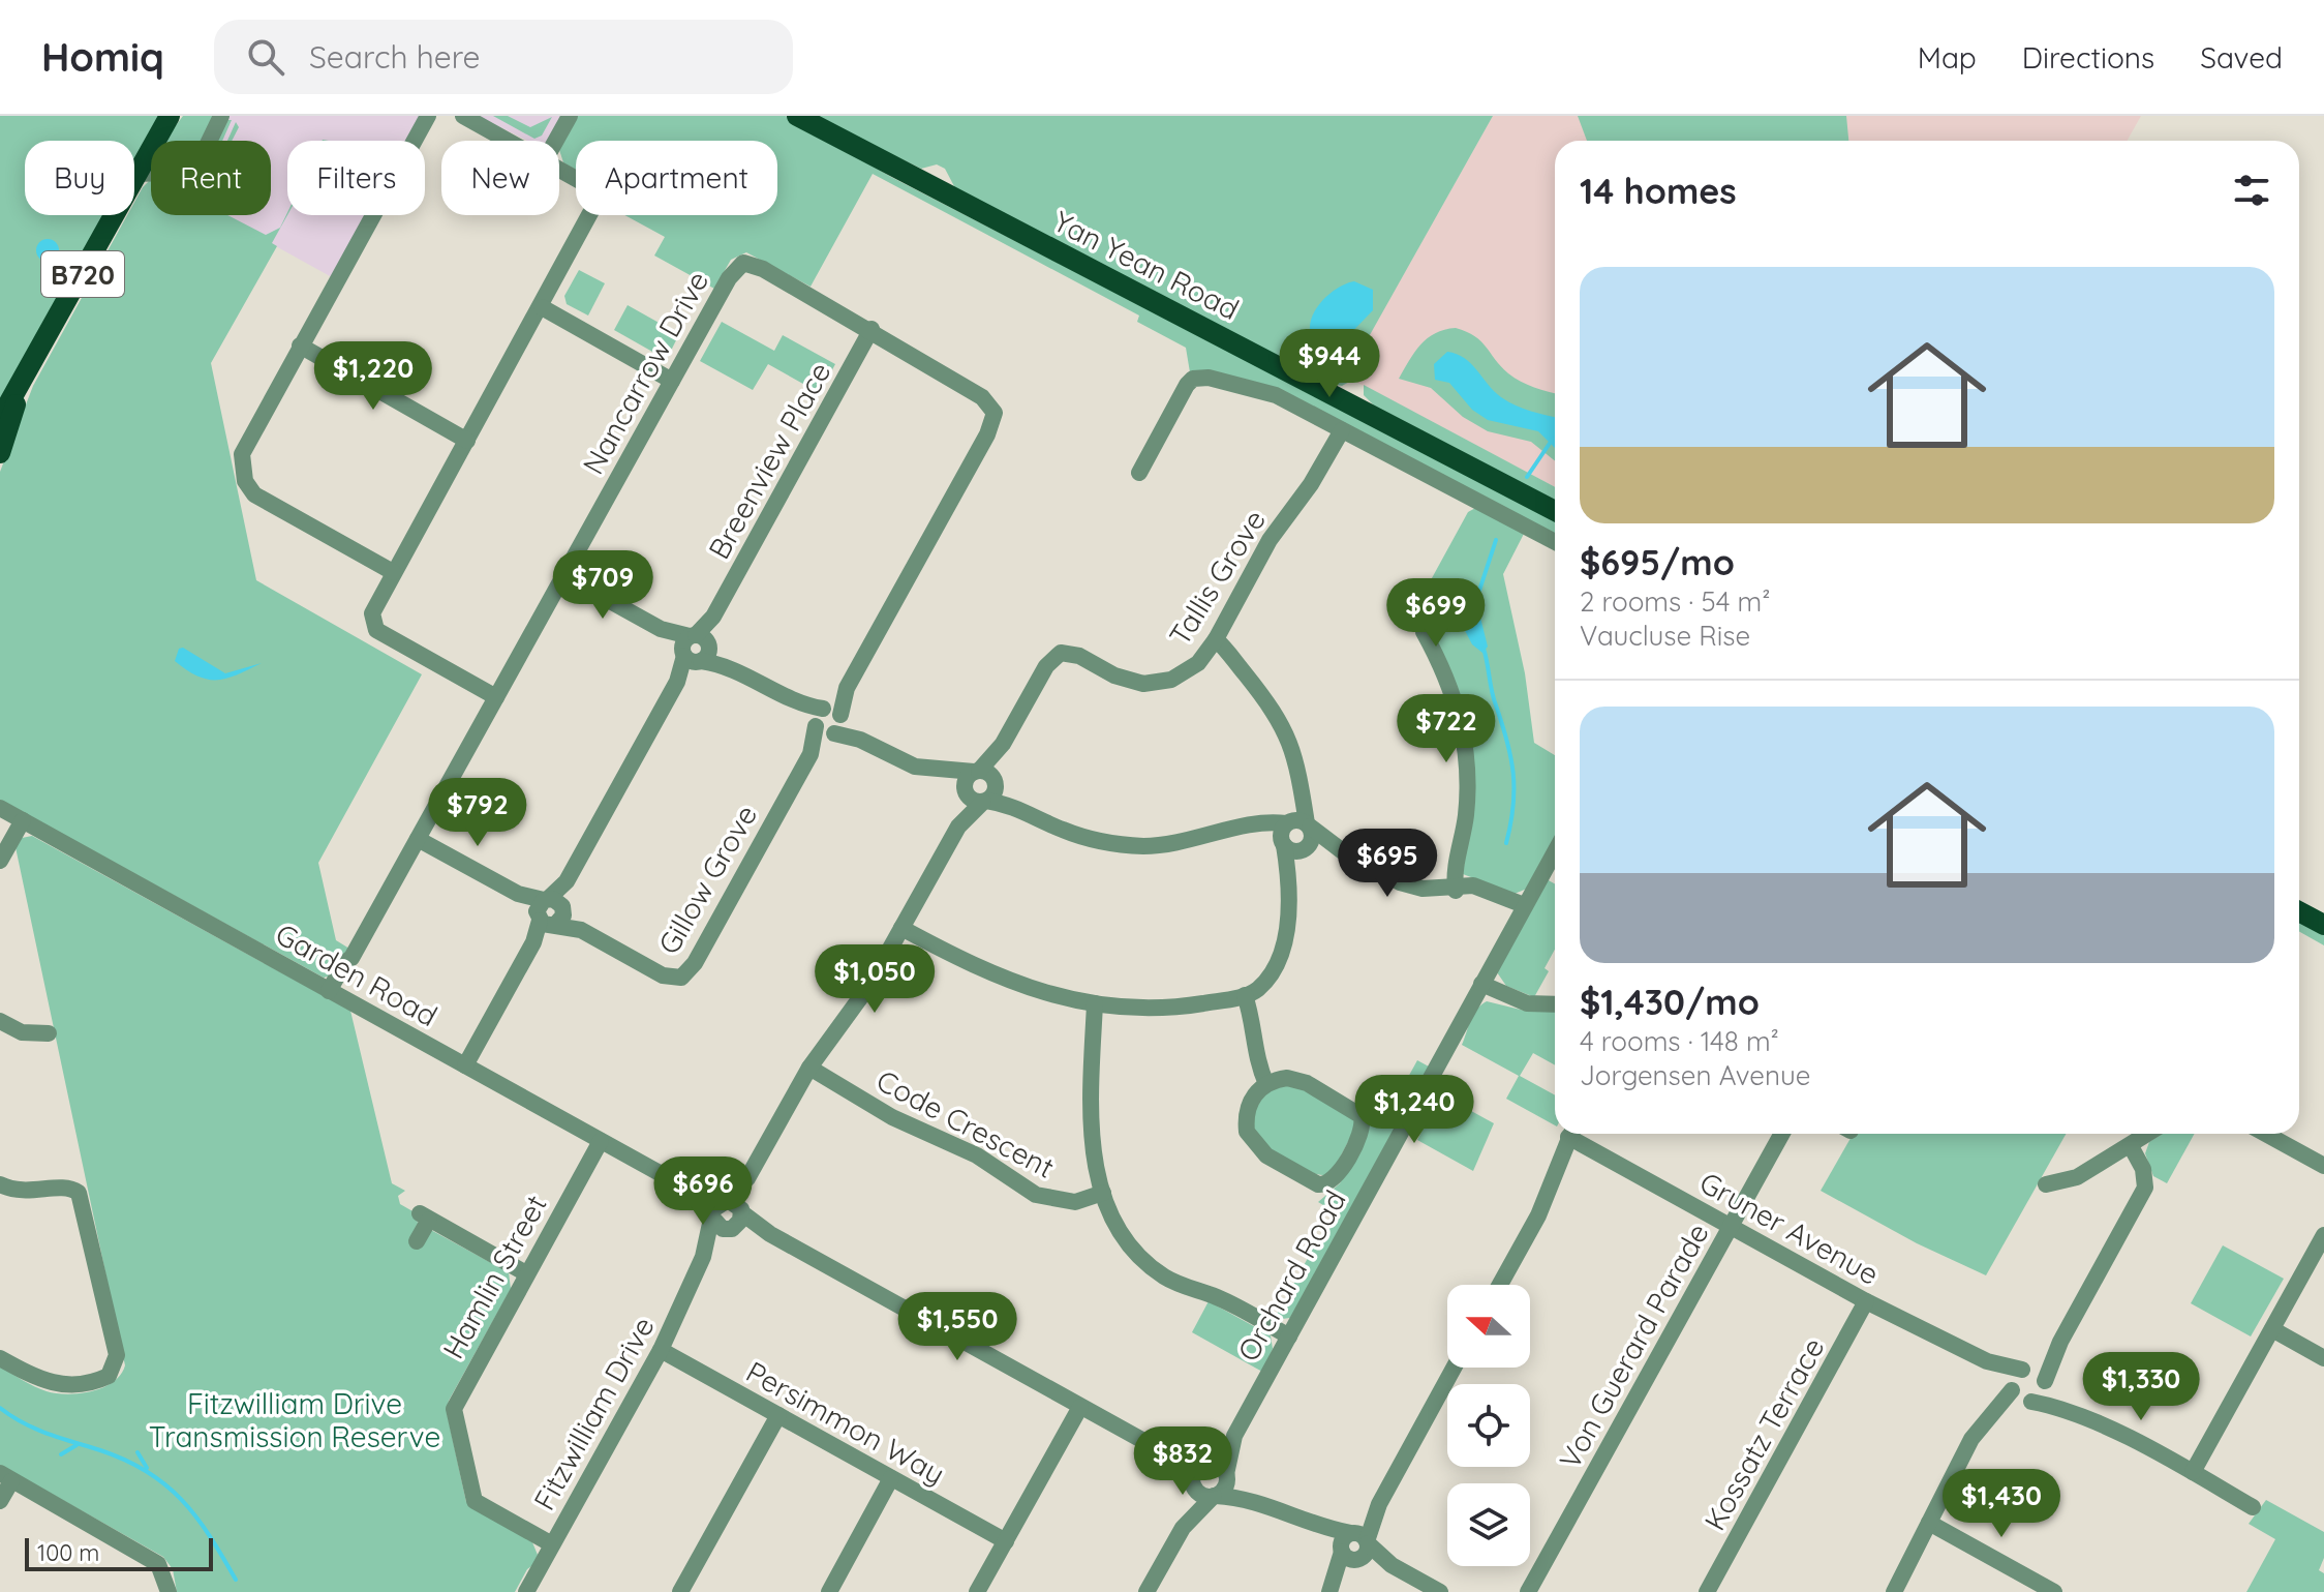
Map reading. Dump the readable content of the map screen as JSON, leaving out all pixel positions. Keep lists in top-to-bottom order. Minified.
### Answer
{"streets":{"main road":["Yan Yean Road","B720"],"street":["Nancarrow Drive","Breenview Place","Tallis Grove","Gillow Grove","Garden Road","Code Crescent","Gruner Avenue","Orchard Road","Hamlin Street","Von Guerard Parade","Fitzwilliam Drive","Persimmon Way","Kossatz Terrace"]},"crossings":[["Nancarrow Drive","Breenview Place"],["Nancarrow Drive","Gillow Grove"],["Nancarrow Drive","Garden Road"],["Breenview Place","Gillow Grove"],["Breenview Place","Garden Road"],["Garden Road","Hamlin Street"],["Garden Road","Fitzwilliam Drive"],["Gruner Avenue","Von Guerard Parade"],["Gruner Avenue","Kossatz Terrace"],["Hamlin Street","Fitzwilliam Drive"],["Fitzwilliam Drive","Persimmon Way"]],"parks":["Fitzwilliam Drive Transmission Reserve"],"scale_bar":"100 m","north":"left","page":{"header":"Homiq","search":"Search here","nav":["Map","Directions","Saved"],"chip":["Buy","Rent","Filters","New","Apartment"],"heading":"14 homes","list":[{"name":"$695/mo","note":"2 rooms · 54 m² · Vaucluse Rise"},{"name":"$1,430/mo","note":"4 rooms · 148 m² · Jorgensen Avenue"}],"price":["$944","$1,220","$709","$699","$722","$792","$695","$1,050","$1,240","$696","$1,550","$1,330","$832","$1,430"],"scale":"100 m"}}
